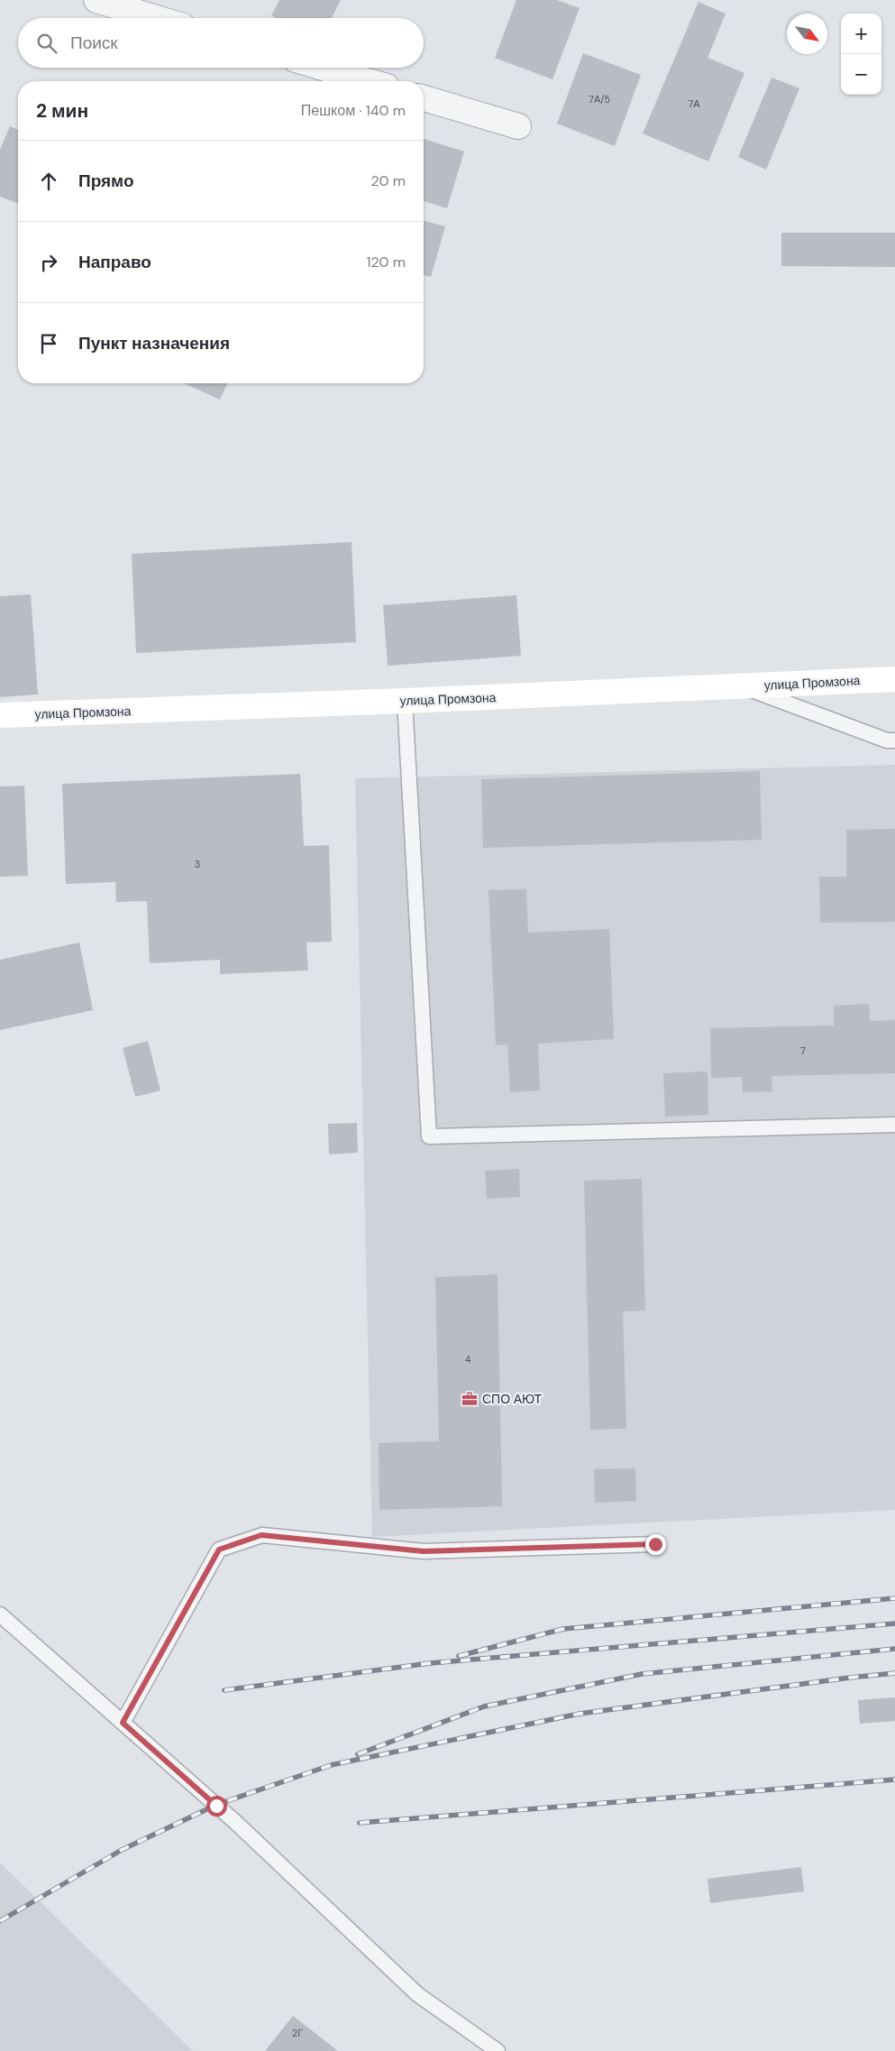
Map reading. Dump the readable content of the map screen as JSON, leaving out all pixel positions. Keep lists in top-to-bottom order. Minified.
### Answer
{"streets":{"main road":["улица Промзона"]},"places":{"office":["СПО АЮТ"]},"house_numbers":["7А/5","7А","3","7","4","2Г"],"north":"bottom right","page":{"map_buttons":["+","−"],"search":"Поиск","heading":["2 мин","Пешком · 140 m"],"list":[["Прямо","20 m"],["Направо","120 m"],"Пункт назначения"]}}
